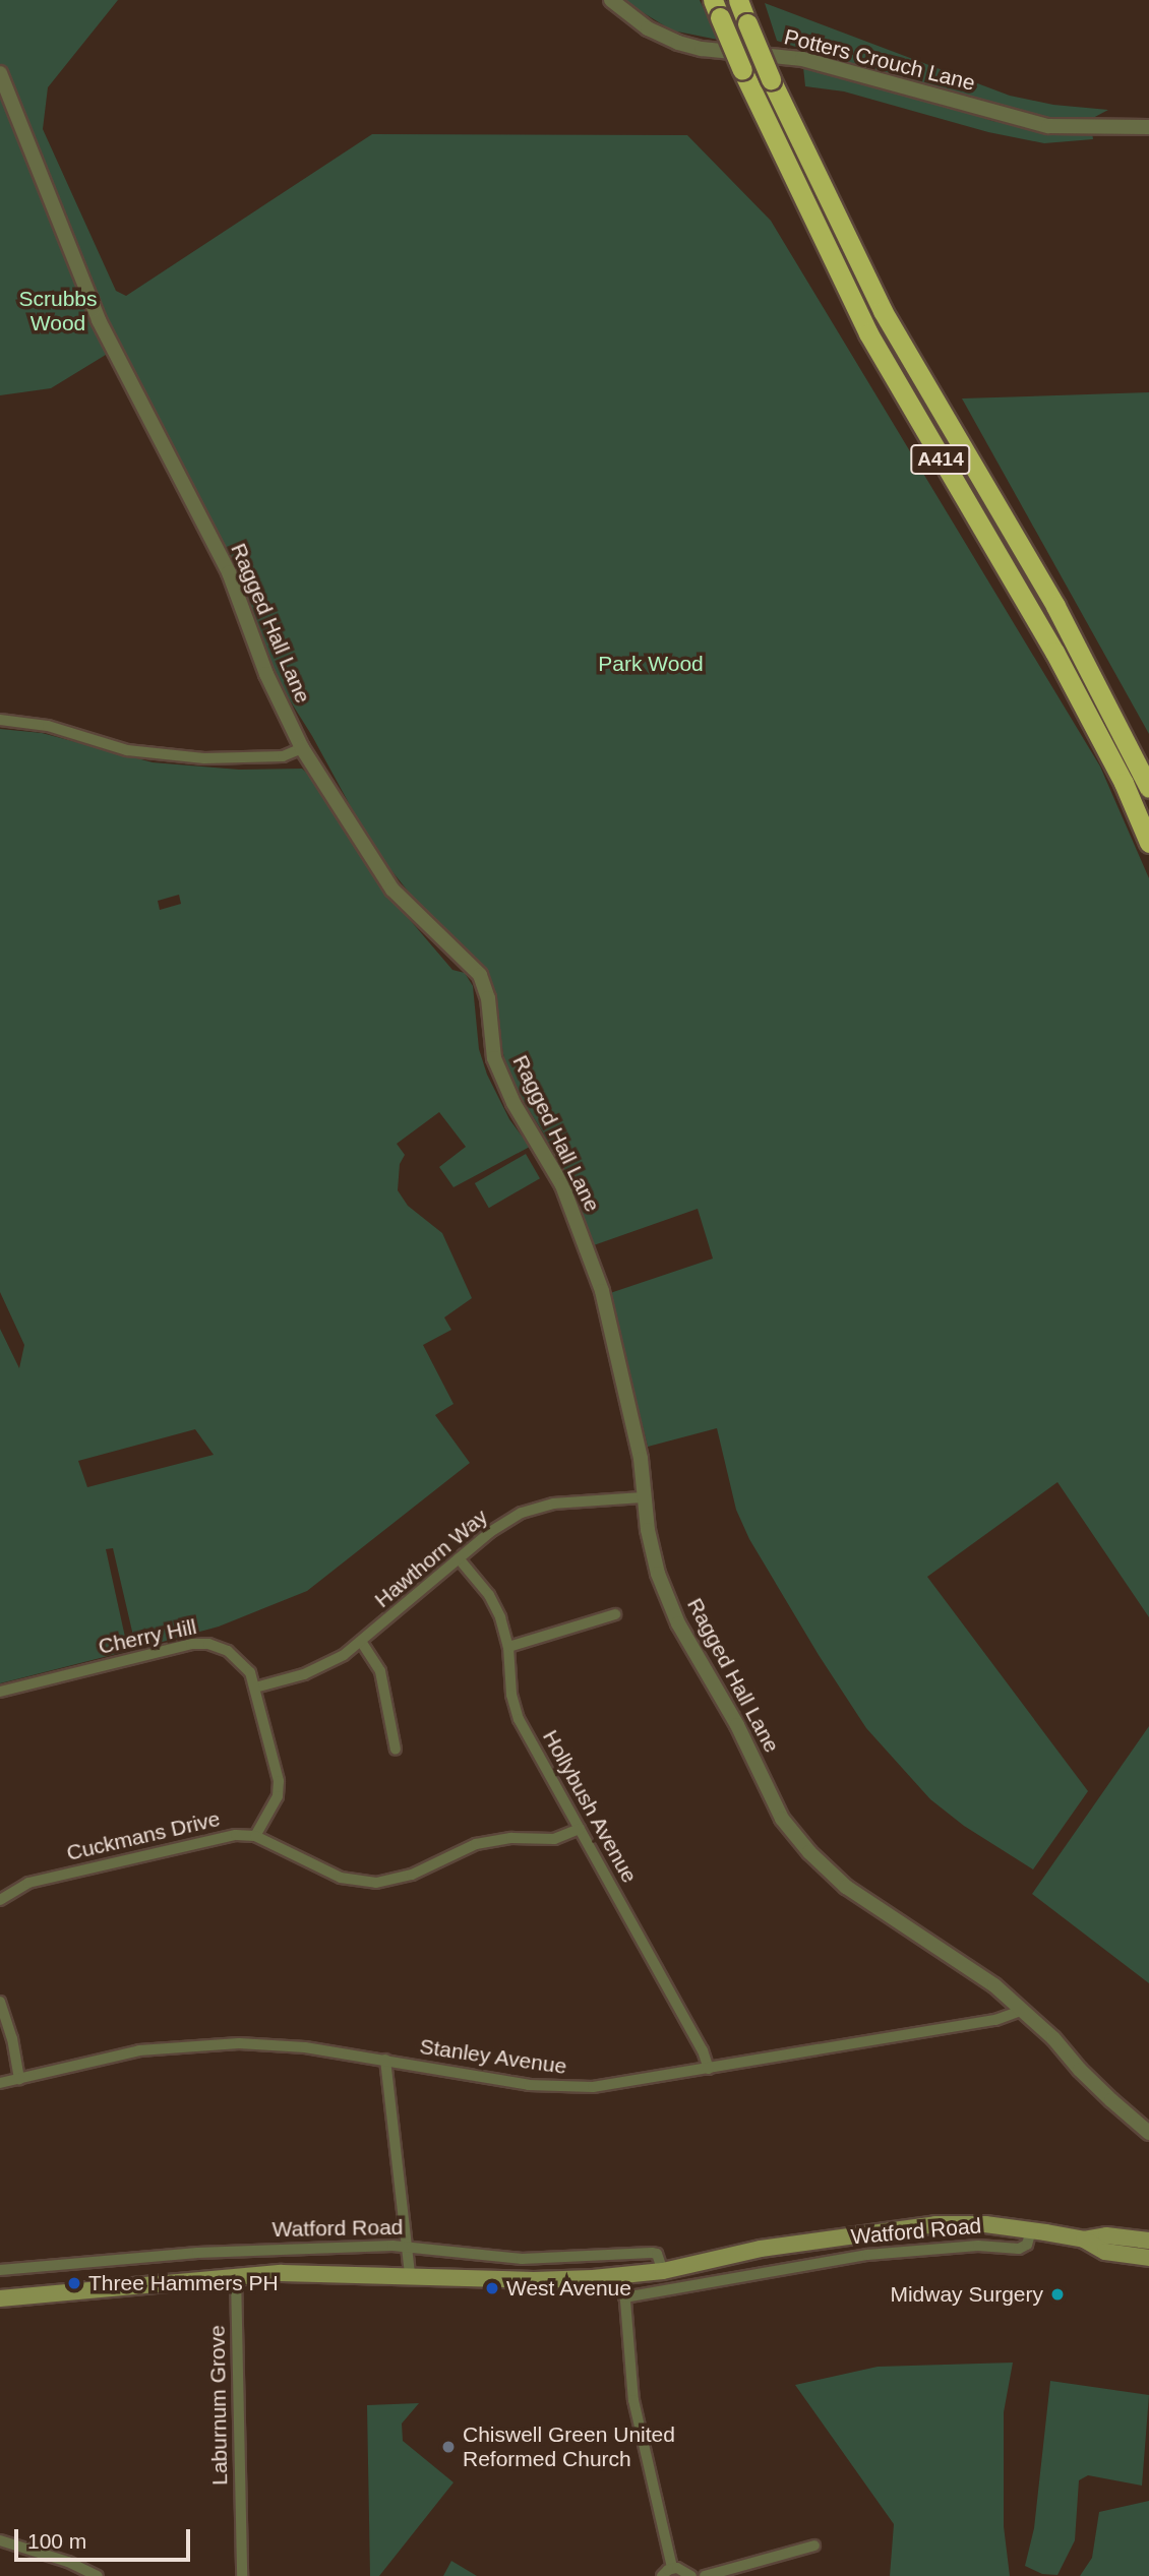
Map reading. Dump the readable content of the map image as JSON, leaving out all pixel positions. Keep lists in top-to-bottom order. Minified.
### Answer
{"streets":{"highway":["A414"],"main road":["Watford Road"],"street":["Potters Crouch Lane","Ragged Hall Lane","Hawthorn Way","Cherry Hill","Hollybush Avenue","Cuckmans Drive","Stanley Avenue","Laburnum Grove"]},"crossings":[["Ragged Hall Lane","Hawthorn Way"],["Ragged Hall Lane","Stanley Avenue"],["Hawthorn Way","Cherry Hill"],["Hawthorn Way","Hollybush Avenue"],["Cherry Hill","Cuckmans Drive"],["Hollybush Avenue","Stanley Avenue"],["Watford Road","Laburnum Grove"]],"parks":["Scrubbs Wood","Park Wood"],"places":["Three Hammers PH","West Avenue","Midway Surgery","Chiswell Green United Reformed Church"],"scale_bar":"100 m"}
